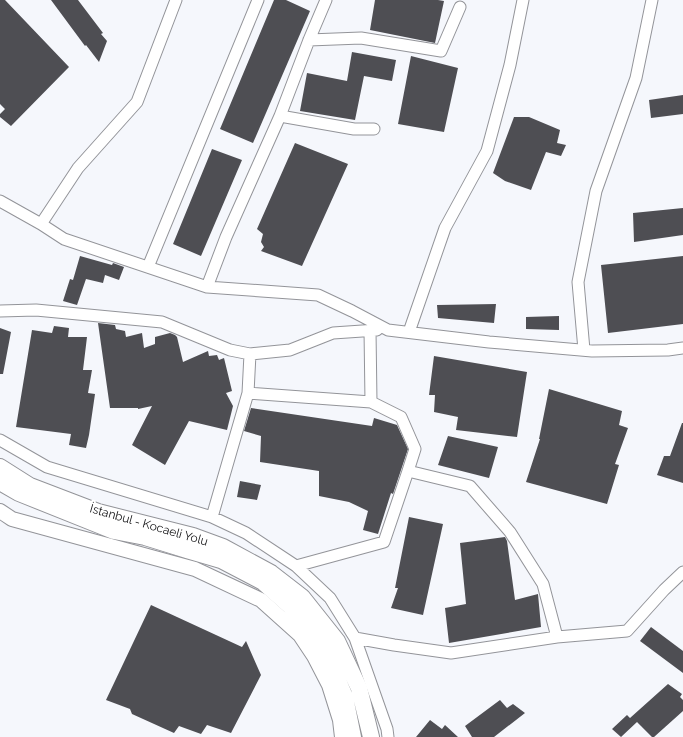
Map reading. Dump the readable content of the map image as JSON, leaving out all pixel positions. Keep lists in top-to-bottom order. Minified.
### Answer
{"streets":{"highway":["İstanbul - Kocaeli Yolu"]}}
